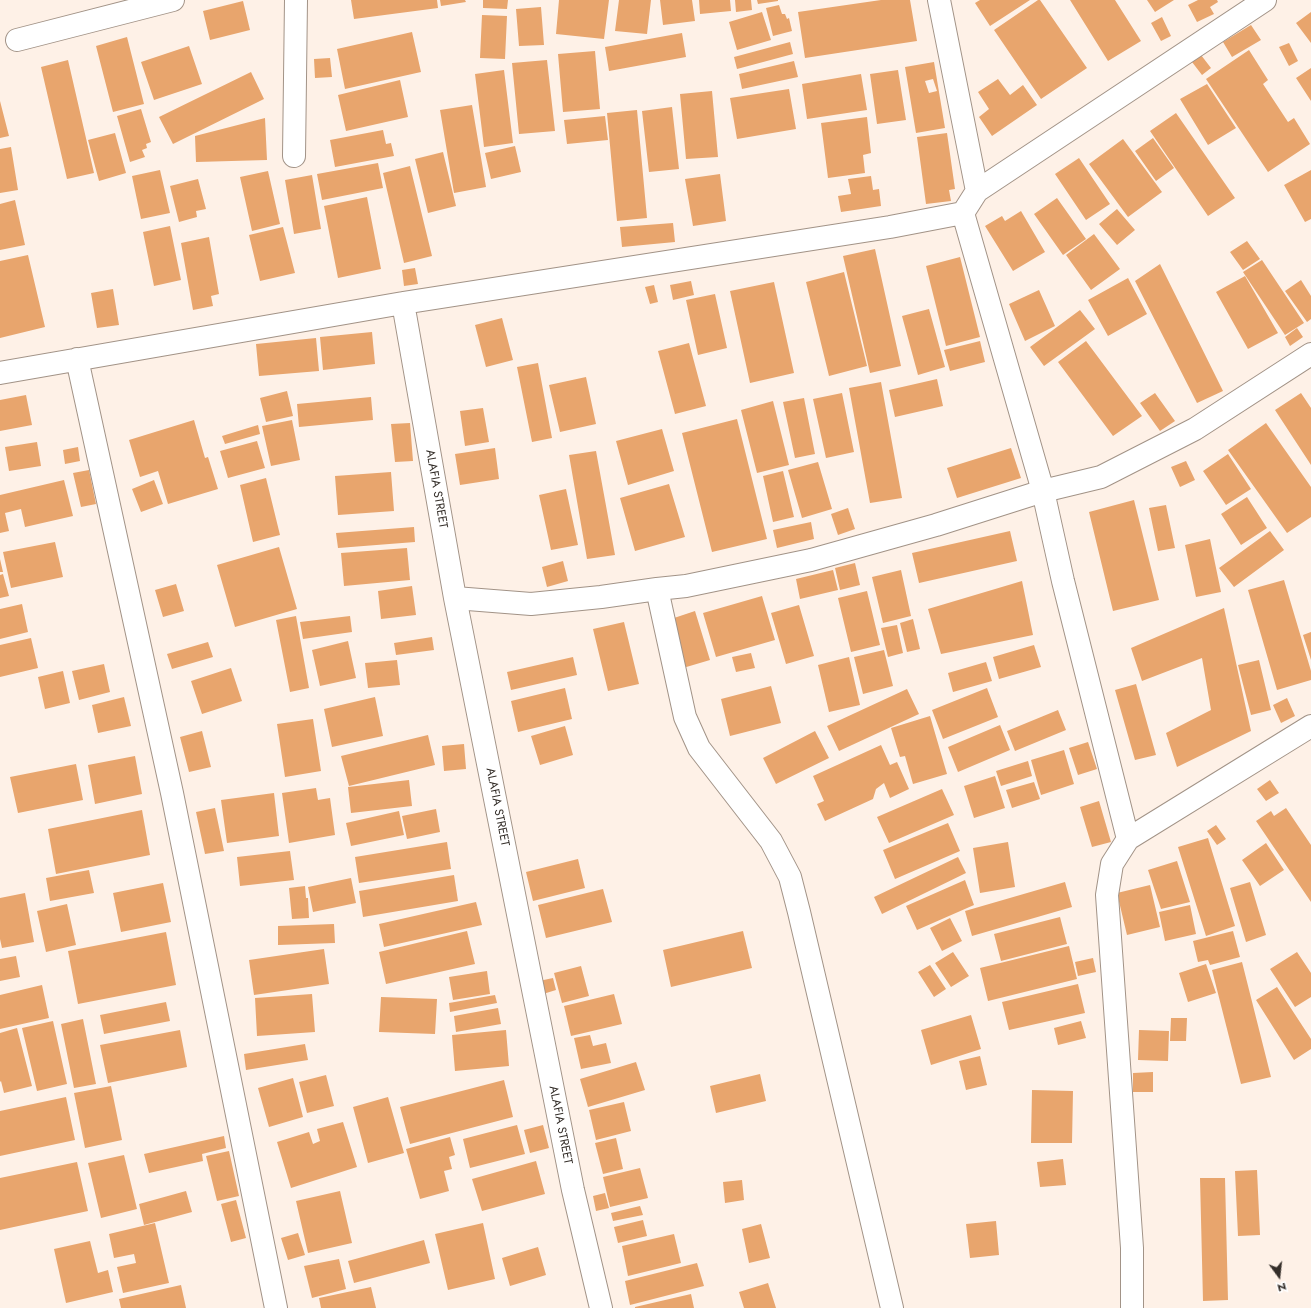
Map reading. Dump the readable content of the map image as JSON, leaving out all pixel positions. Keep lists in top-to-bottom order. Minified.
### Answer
{"streets":{"street":["ALAFIA STREET"]},"north":"bottom"}
